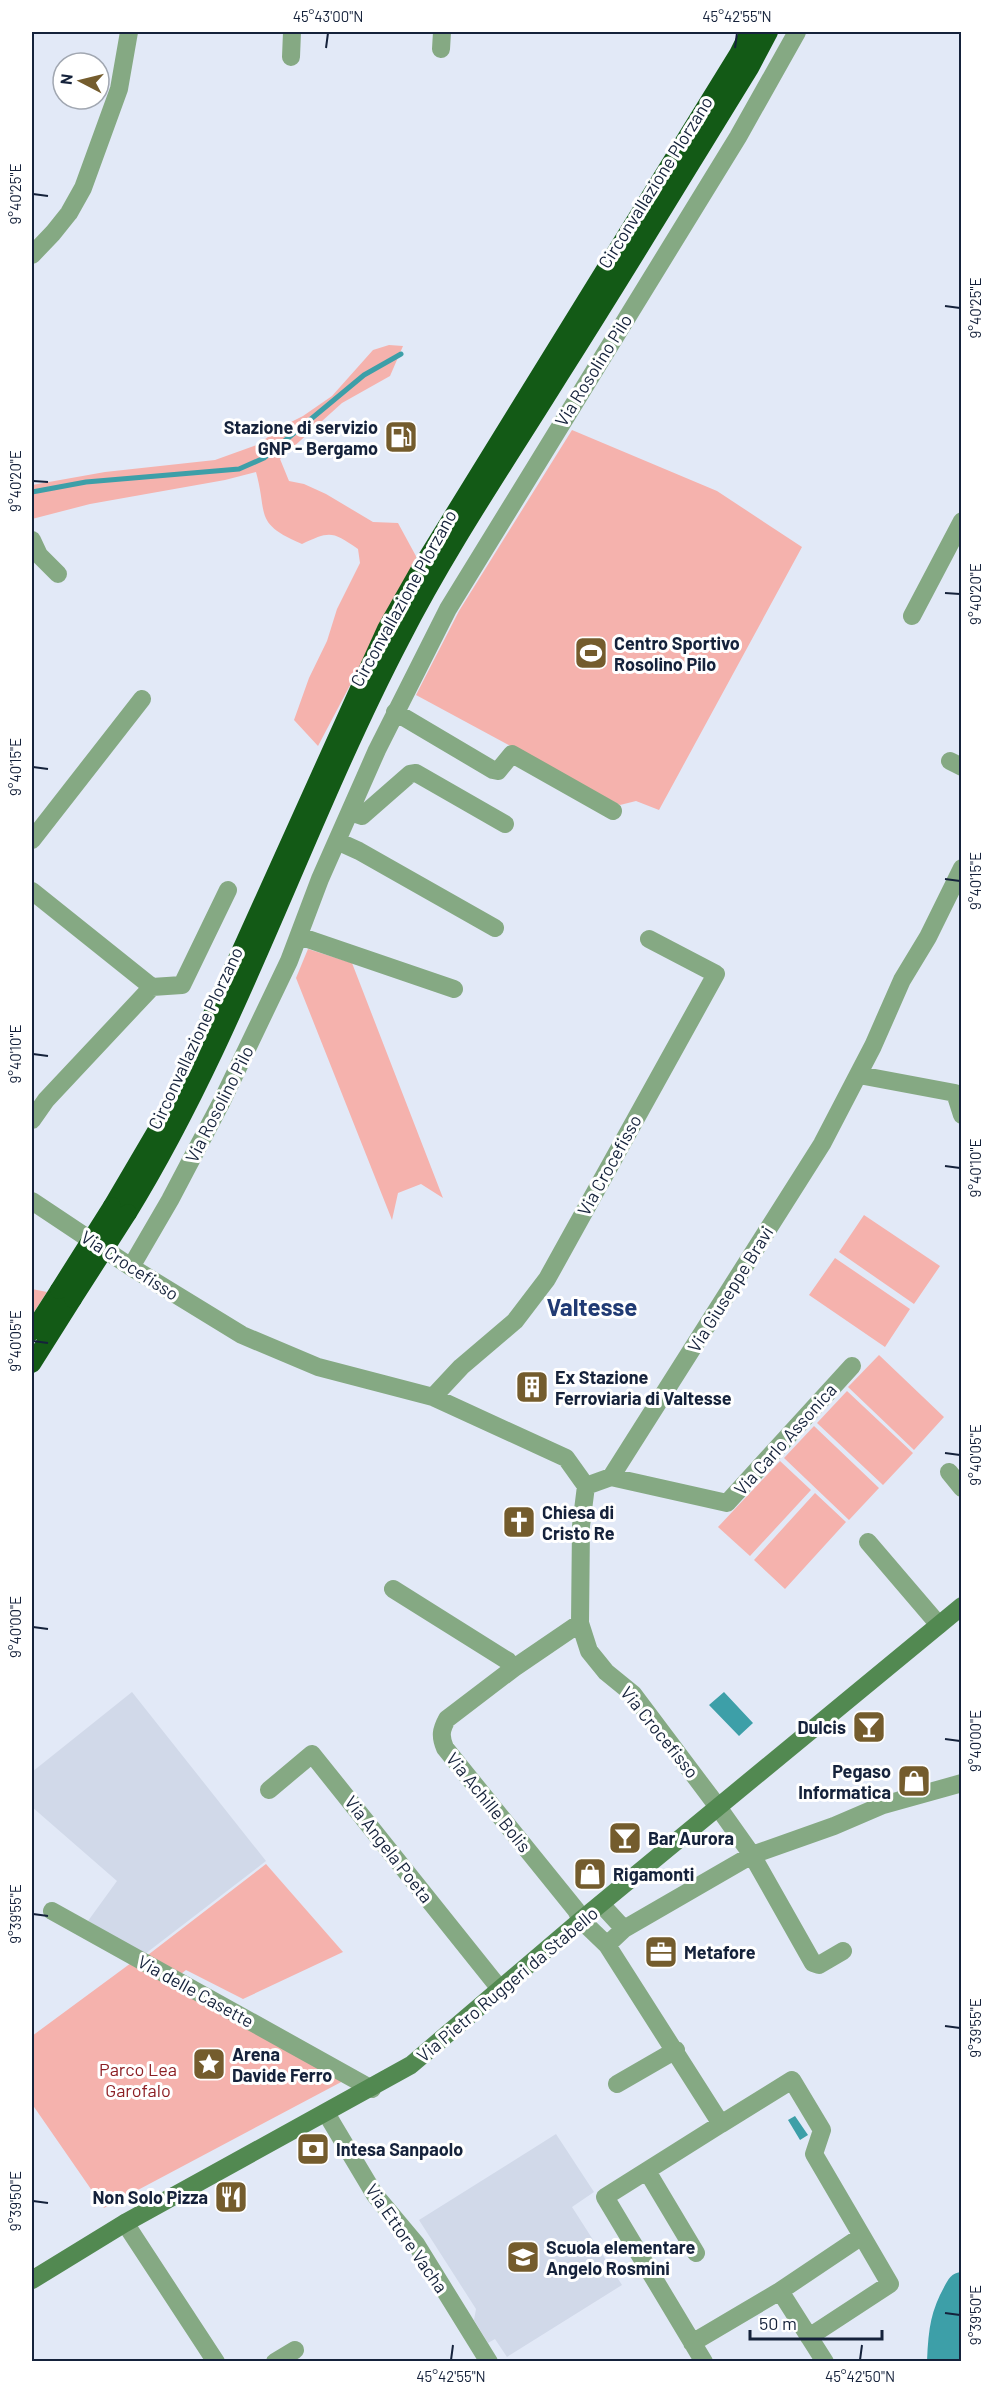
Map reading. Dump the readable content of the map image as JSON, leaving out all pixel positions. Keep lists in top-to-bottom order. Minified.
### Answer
{"streets":{"highway":["Circonvallazione Plorzano"],"street":["Via Rosolino Pilo","Via Crocefisso","Via Giuseppe Bravi","Via Carlo Assonica","Via Achille Bolis","Via Angela Poeta","Via Pietro Ruggeri da Stabello","Via delle Casette","Via Ettore Vacha"]},"crossings":[["Via Rosolino Pilo","Via Crocefisso"],["Via Crocefisso","Via Achille Bolis"],["Via Crocefisso","Via Pietro Ruggeri da Stabello"],["Via Giuseppe Bravi","Via Carlo Assonica"],["Via Achille Bolis","Via Pietro Ruggeri da Stabello"],["Via Angela Poeta","Via Pietro Ruggeri da Stabello"],["Via Pietro Ruggeri da Stabello","Via delle Casette"],["Via Pietro Ruggeri da Stabello","Via Ettore Vacha"]],"districts":["Valtesse"],"parks":["Parco Lea Garofalo"],"places":{"fuel station":["Stazione di servizio GNP - Bergamo"],"sports":["Centro Sportivo Rosolino Pilo"],"building":["Ex Stazione Ferroviaria di Valtesse"],"church":["Chiesa di Cristo Re"],"bar":["Dulcis","Bar Aurora"],"shop":["Pegaso Informatica","Rigamonti"],"office":["Metafore"],"place":["Arena Davide Ferro"],"bank":["Intesa Sanpaolo"],"restaurant":["Non Solo Pizza"],"school or university":["Scuola elementare Angelo Rosmini"]},"scale_bar":"50 m","north":"left","coordinates":["45°43'00\"N","45°42'55\"N","9°40'25\"E","9°40'20\"E","9°40'15\"E","9°40'10\"E","9°40'05\"E","9°40'00\"E","9°39'55\"E","9°39'50\"E","45°42'50\"N"]}
